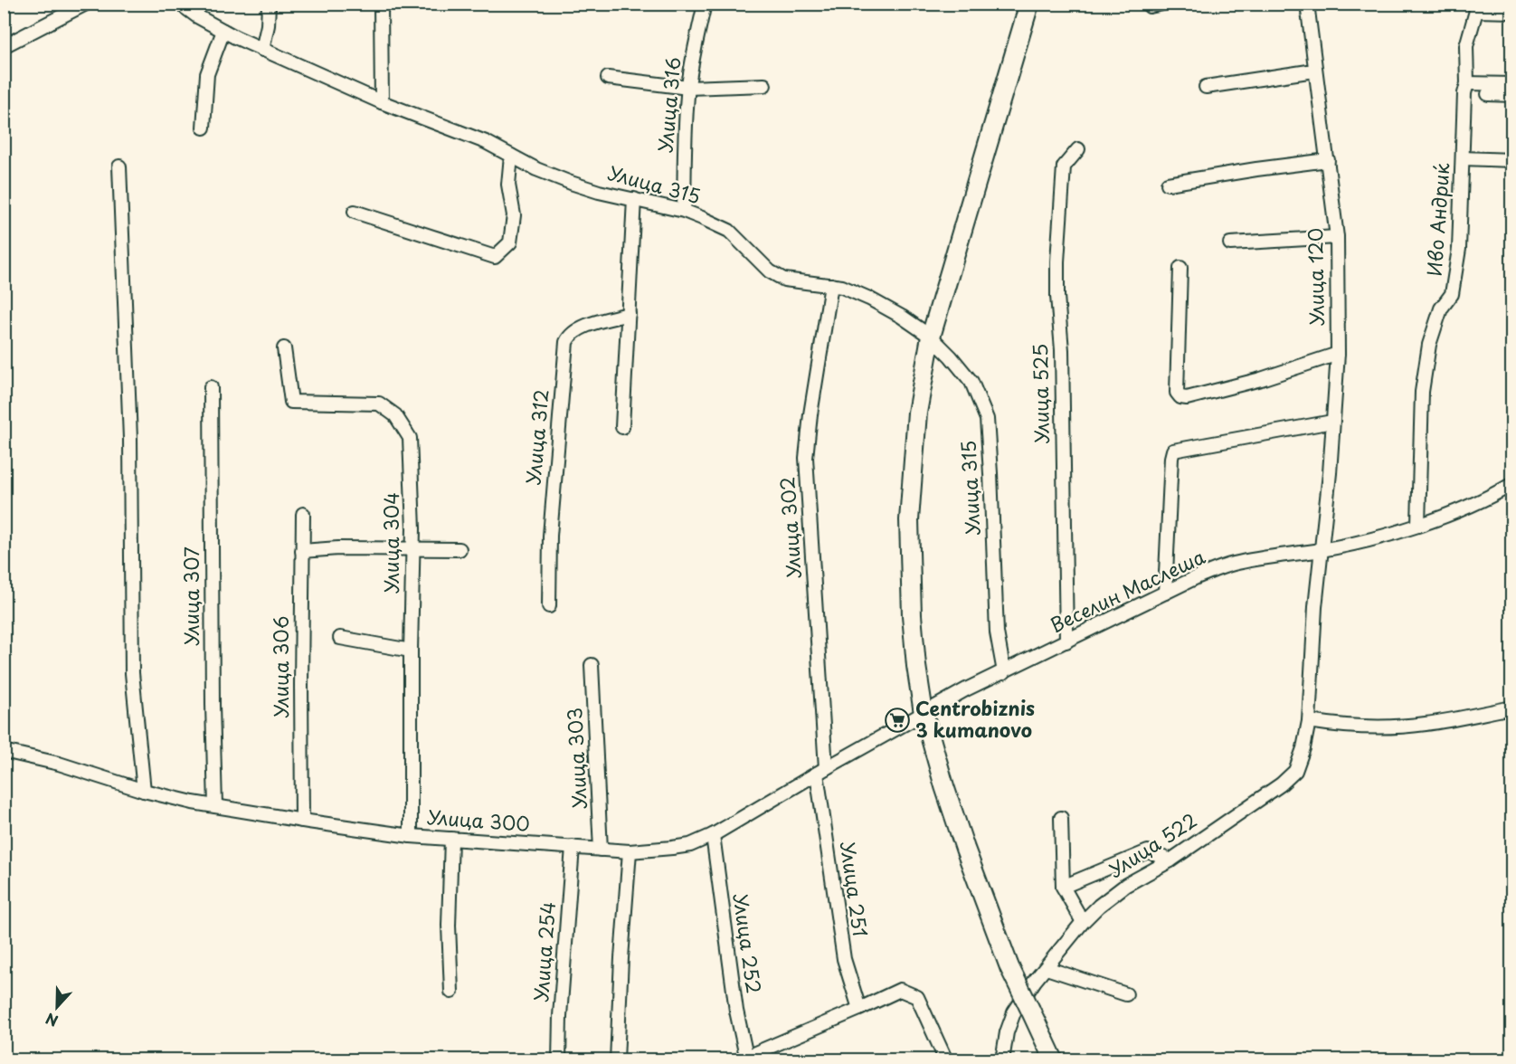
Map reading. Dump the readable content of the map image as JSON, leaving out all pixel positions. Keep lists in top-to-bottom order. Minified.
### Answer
{"streets":{"street":["Улица 316","Улица 315","Иво Андриќ","Улица 120","Улица 525","Улица 312","Улица 302","Улица 304","Веселин Маслеша","Улица 307","Улица 306","Улица 303","Улица 300","Улица 522","Улица 251","Улица 252","Улица 254"]},"crossings":[["Улица 316","Улица 315"],["Улица 315","Улица 302"],["Улица 315","Веселин Маслеша"],["Иво Андриќ","Веселин Маслеша"],["Улица 120","Веселин Маслеша"],["Улица 120","Улица 522"],["Улица 525","Веселин Маслеша"],["Улица 302","Улица 300"],["Улица 302","Улица 251"],["Улица 304","Улица 300"],["Веселин Маслеша","Улица 300"],["Улица 307","Улица 300"],["Улица 306","Улица 300"],["Улица 303","Улица 300"],["Улица 300","Улица 251"],["Улица 300","Улица 252"],["Улица 300","Улица 254"]],"places":{"supermarket":["Centrobiznis 3 kumanovo"]},"north":"bottom"}
